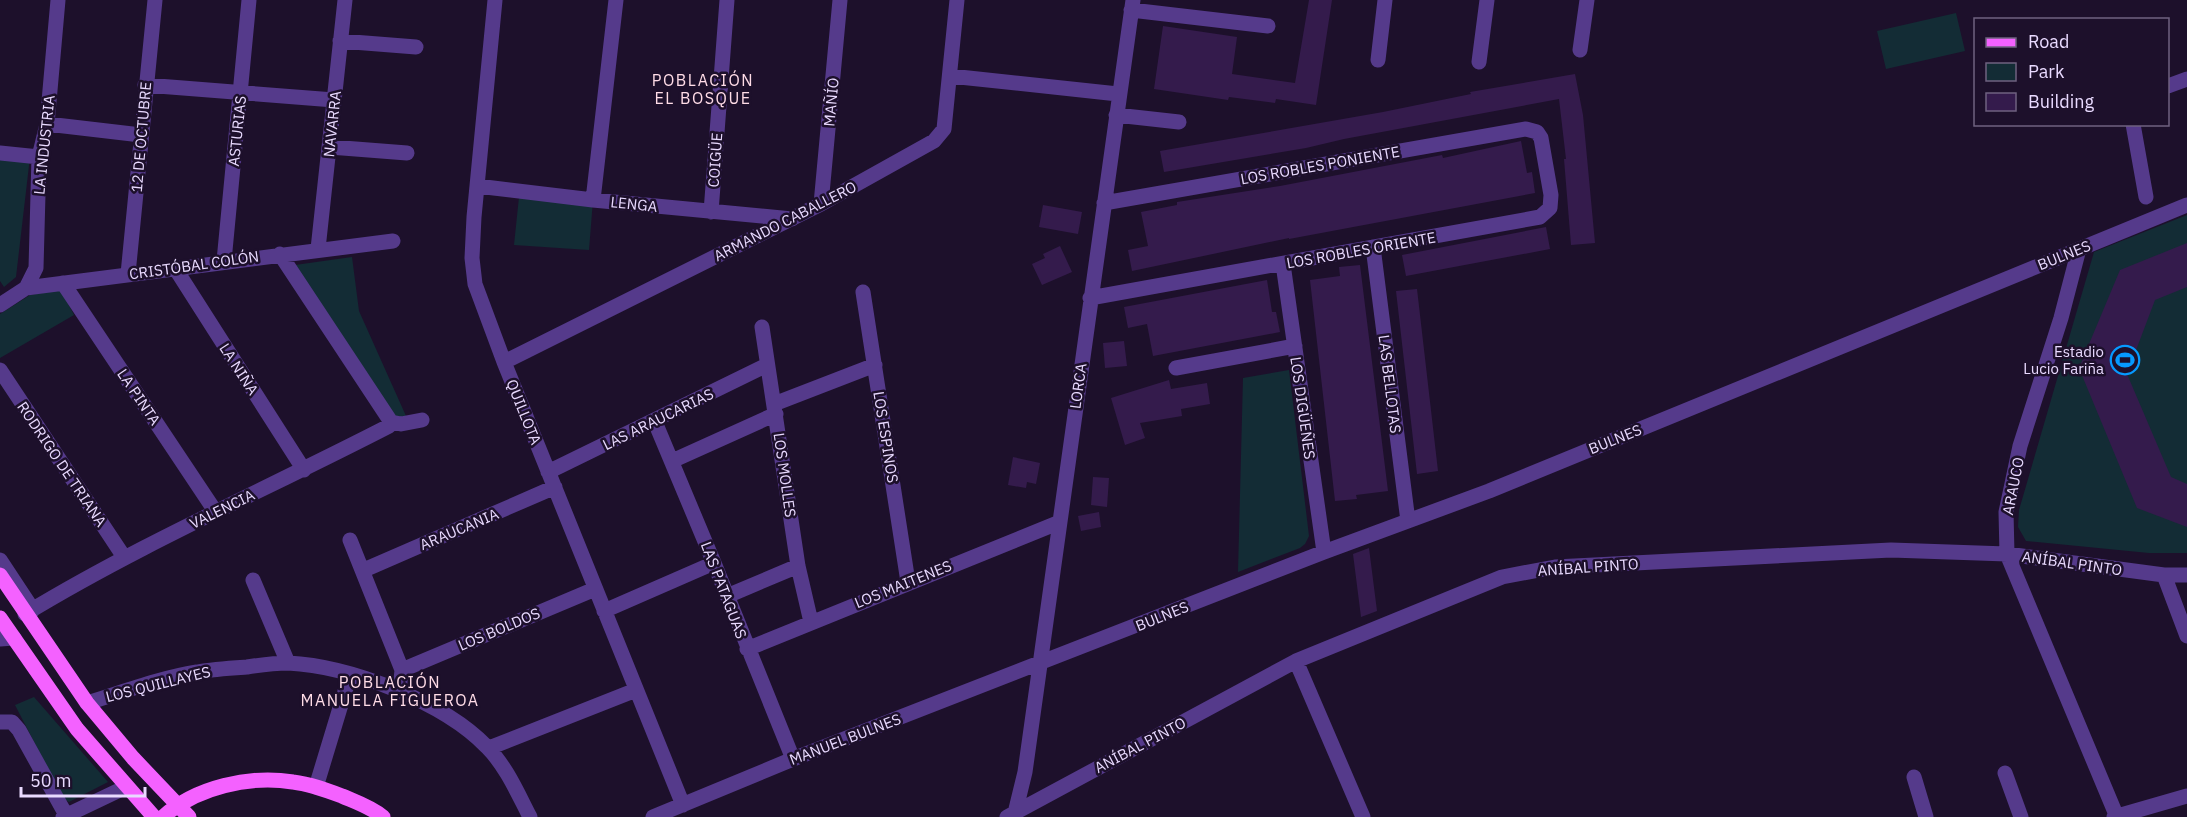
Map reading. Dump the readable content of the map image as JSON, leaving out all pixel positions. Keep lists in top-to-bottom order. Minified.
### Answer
{"streets":{"street":["MAÑÍO","NAVARRA","ASTURIAS","12 DE OCTUBRE","LA INDUSTRIA","COIGÜE","LOS ROBLES PONIENTE","LENGA","ARMANDO CABALLERO","LOS ROBLES ORIENTE","BULNES","CRISTÓBAL COLÓN","LA NIÑA","LAS BELLOTAS","LORCA","LA PINTA","LOS DIGÜEÑES","QUILLOTA","LAS ARAUCARIAS","LOS ESPINOS","RODRIGO DE TRIANA","LOS MOLLES","ARAUCO","VALENCIA","ARAUCANIA","ANÍBAL PINTO","LOS MAITENES","LAS PATAGUAS","LOS BOLDOS","LOS QUILLAYES","MANUEL BULNES"]},"crossings":[["MAÑÍO","ARMANDO CABALLERO"],["NAVARRA","CRISTÓBAL COLÓN"],["ASTURIAS","CRISTÓBAL COLÓN"],["12 DE OCTUBRE","CRISTÓBAL COLÓN"],["LA INDUSTRIA","CRISTÓBAL COLÓN"],["COIGÜE","LENGA"],["LOS ROBLES PONIENTE","LOS ROBLES ORIENTE"],["LOS ROBLES PONIENTE","LORCA"],["LENGA","ARMANDO CABALLERO"],["LENGA","QUILLOTA"],["ARMANDO CABALLERO","QUILLOTA"],["LOS ROBLES ORIENTE","LAS BELLOTAS"],["LOS ROBLES ORIENTE","LORCA"],["LOS ROBLES ORIENTE","LOS DIGÜEÑES"],["BULNES","LAS BELLOTAS"],["BULNES","LORCA"],["BULNES","LOS DIGÜEÑES"],["BULNES","ARAUCO"],["BULNES","MANUEL BULNES"],["CRISTÓBAL COLÓN","LA NIÑA"],["CRISTÓBAL COLÓN","LA PINTA"],["LA NIÑA","VALENCIA"],["LORCA","ANÍBAL PINTO"],["LORCA","LOS MAITENES"],["LORCA","MANUEL BULNES"],["LA PINTA","VALENCIA"],["QUILLOTA","LAS ARAUCARIAS"],["QUILLOTA","ARAUCANIA"],["QUILLOTA","LOS BOLDOS"],["QUILLOTA","MANUEL BULNES"],["LAS ARAUCARIAS","LOS MOLLES"],["LAS ARAUCARIAS","LAS PATAGUAS"],["LOS ESPINOS","LOS MAITENES"],["RODRIGO DE TRIANA","VALENCIA"],["LOS MOLLES","LOS MAITENES"],["ARAUCO","ANÍBAL PINTO"],["LOS MAITENES","LAS PATAGUAS"],["LAS PATAGUAS","MANUEL BULNES"]],"districts":["POBLACIÓN EL BOSQUE","POBLACIÓN MANUELA FIGUEROA"],"places":{"sports":["Estadio Lucio Fariña"]},"legend":["Road","Park","Building"],"scale_bar":"50 m"}
